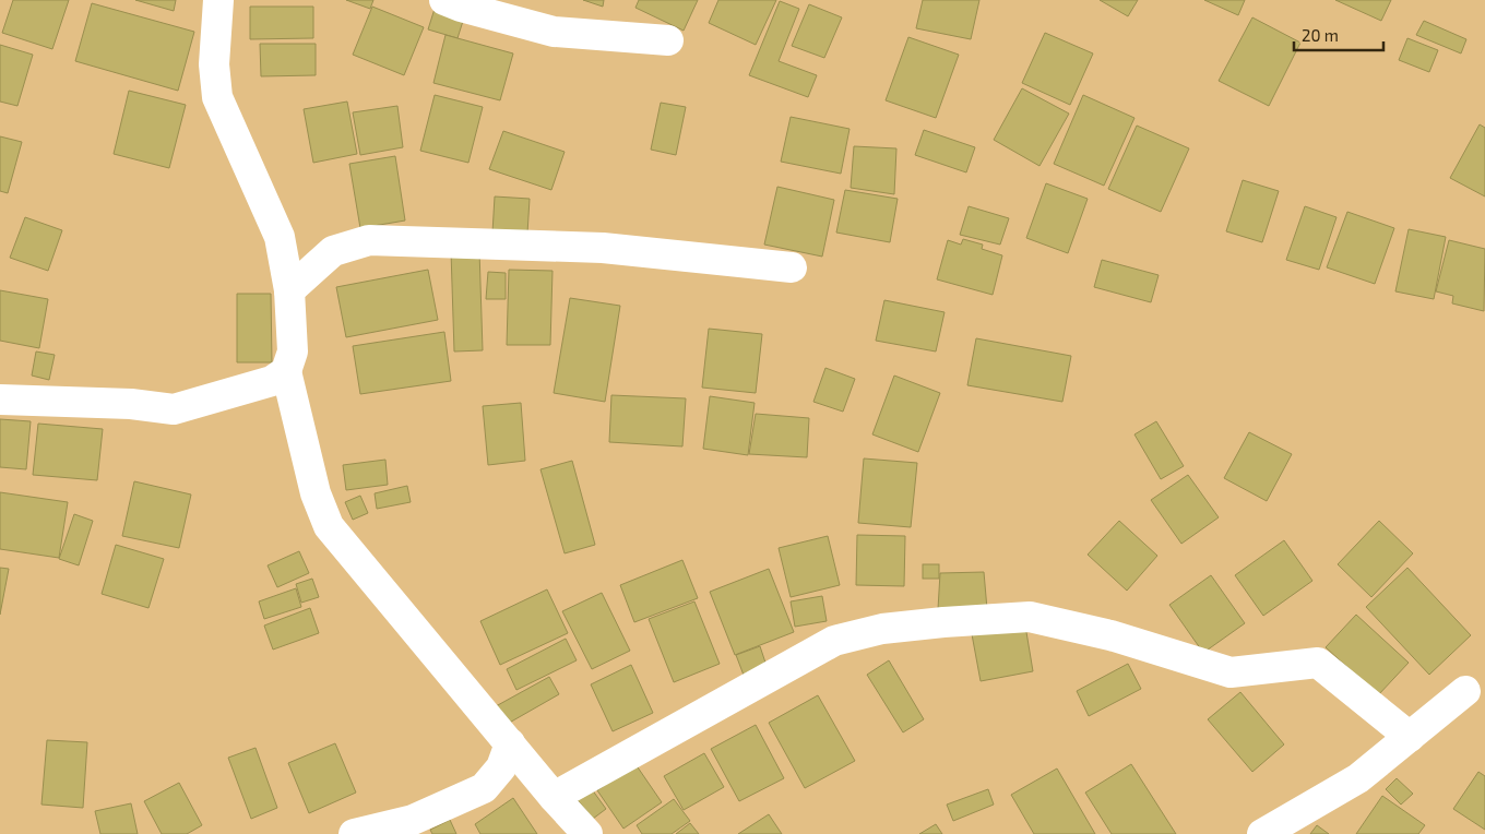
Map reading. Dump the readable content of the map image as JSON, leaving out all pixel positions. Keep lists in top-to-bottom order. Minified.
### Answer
{"scale_bar":"20 m"}
